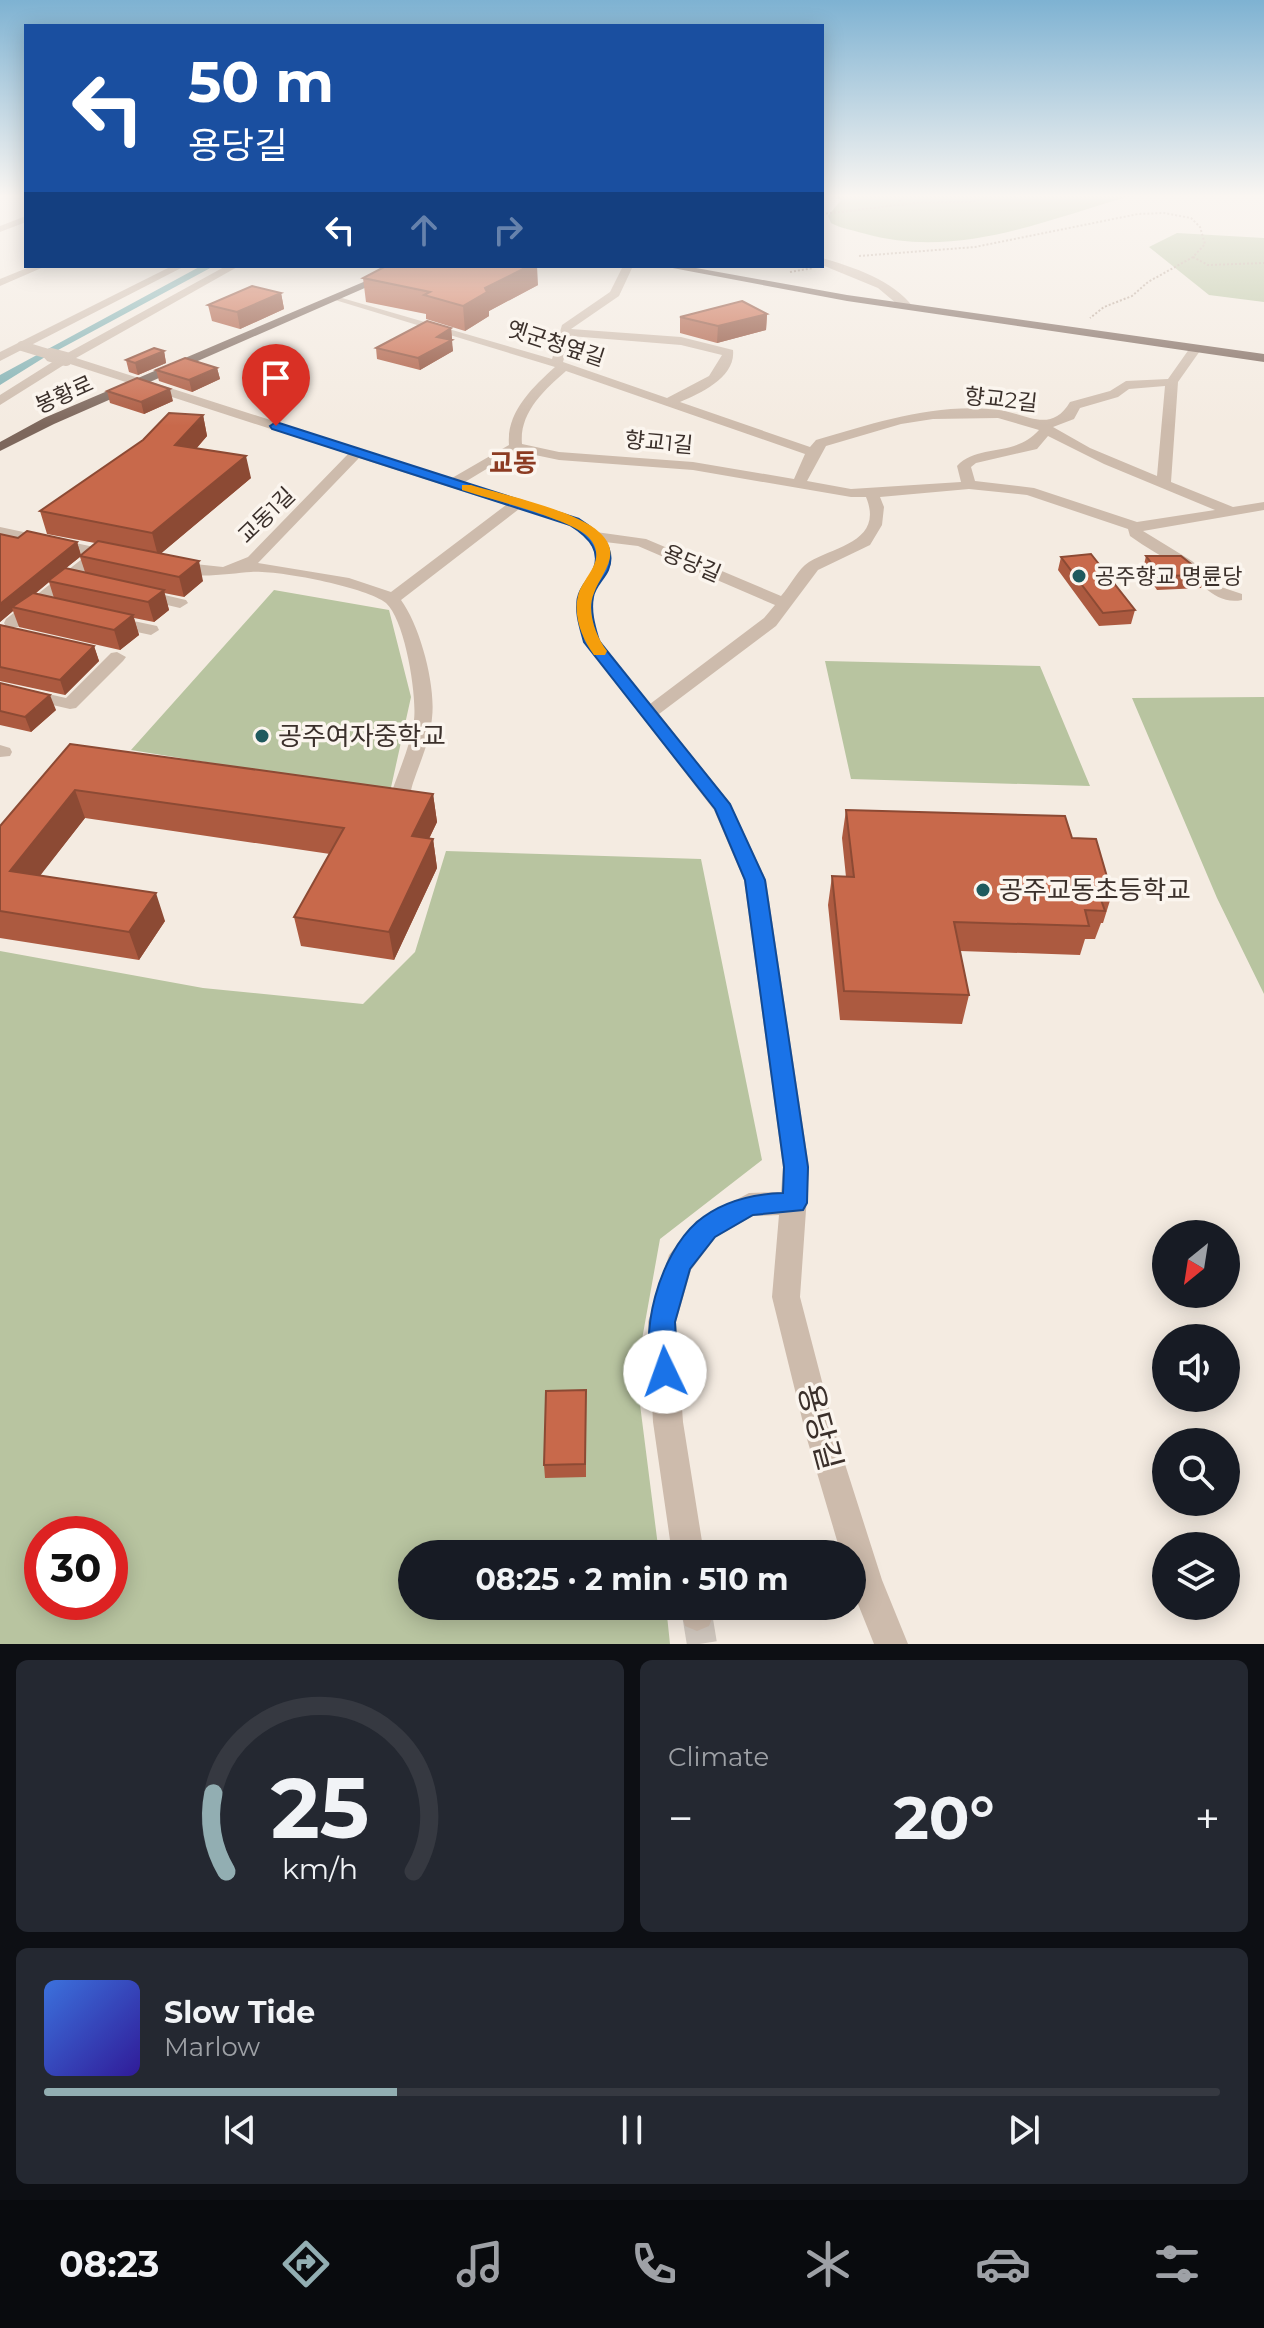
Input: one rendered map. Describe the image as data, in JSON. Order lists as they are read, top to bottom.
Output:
{
  "streets": {
    "main road": ["봉황로"],
    "street": [
      "옛군청옆길",
      "향교2길",
      "향교1길",
      "교동1길",
      "용당길"
    ]
  },
  "crossings": [
    ["옛군청옆길", "봉황로"],
    ["옛군청옆길", "향교2길"],
    ["봉황로", "용당길"],
    ["교동1길", "용당길"]
  ],
  "districts": ["교동"],
  "places": ["공주향교 명륜당", "공주여자중학교", "공주교동초등학교"],
  "north": "bottom left",
  "page": {
    "turn": ["50 m", "용당길"],
    "limit": "30",
    "trip": "08:25 · 2 min · 510 m",
    "tile": "Climate",
    "heat": ["−", "20°", "+"],
    "song": ["Slow Tide", "Marlow"],
    "tabs": "08:23",
    "gauge": ["25", "km/h"]
  }
}
